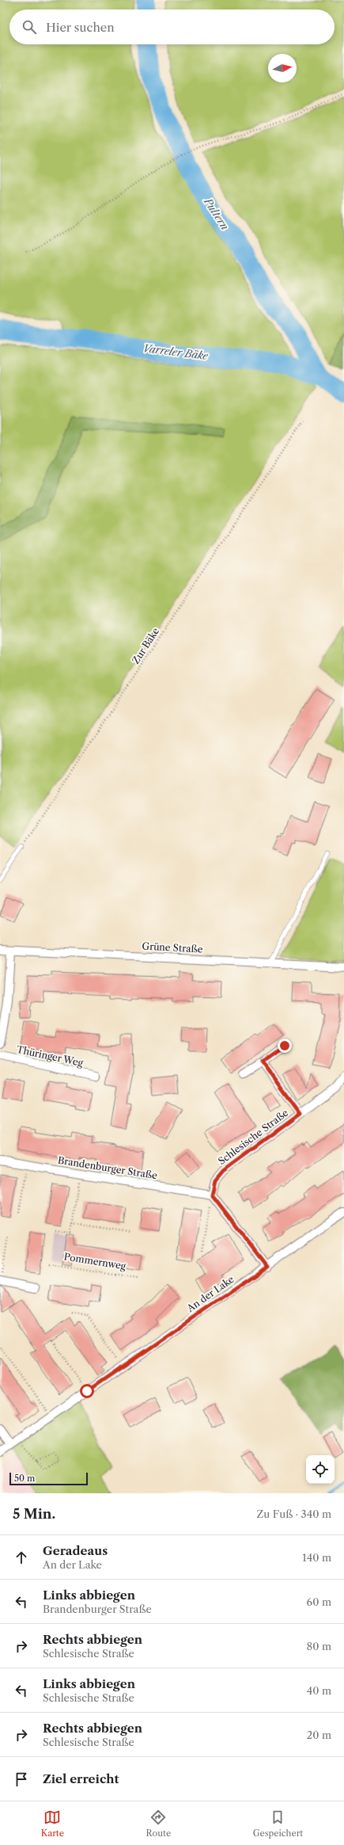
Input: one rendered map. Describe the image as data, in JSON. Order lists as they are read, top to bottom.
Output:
{
  "streets": {
    "street": [
      "Grüne Straße",
      "Thüringer Weg",
      "Schlesische Straße",
      "Brandenburger Straße",
      "An der Lake"
    ],
    "path": ["Zur Bäke", "Pommernweg"]
  },
  "crossings": [
    ["Schlesische Straße", "Brandenburger Straße"]
  ],
  "water": ["Pultern", "Varreler Bäke"],
  "scale_bar": "50 m",
  "north": "right",
  "page": {
    "search": "Hier suchen",
    "scale": "50 m",
    "heading": ["5 Min.", "Zu Fuß · 340 m"],
    "list": [
      ["Geradeaus", "An der Lake", "140 m"],
      ["Links abbiegen", "Brandenburger Straße", "60 m"],
      ["Rechts abbiegen", "Schlesische Straße", "80 m"],
      ["Links abbiegen", "Schlesische Straße", "40 m"],
      ["Rechts abbiegen", "Schlesische Straße", "20 m"],
      "Ziel erreicht"
    ],
    "nav": ["Karte", "Route", "Gespeichert"]
  }
}
